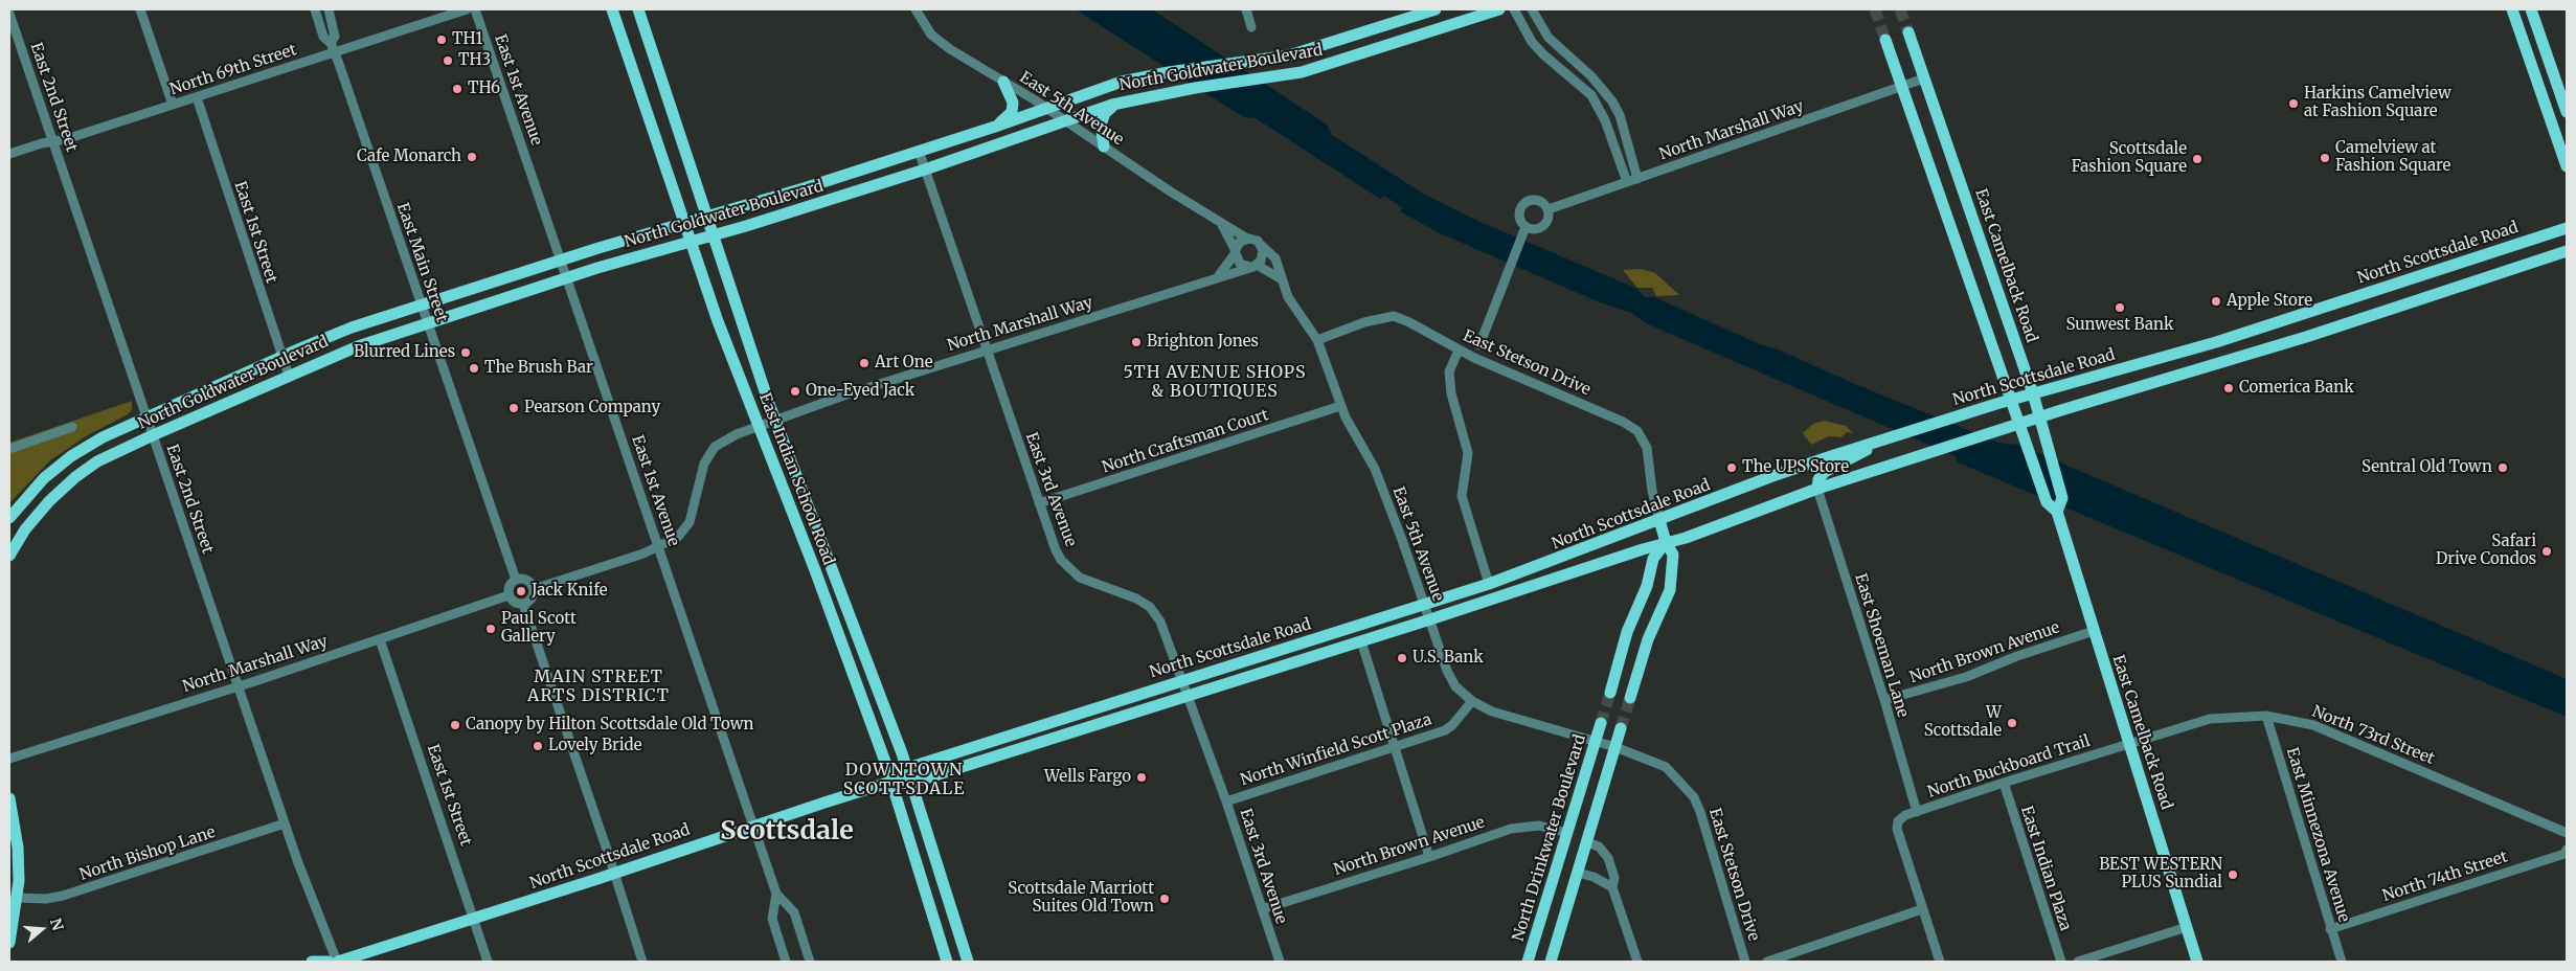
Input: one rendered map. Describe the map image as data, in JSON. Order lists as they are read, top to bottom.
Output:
{
  "streets": {
    "main road": [
      "North Goldwater Boulevard",
      "North Scottsdale Road",
      "East Camelback Road",
      "East Indian School Road",
      "North Drinkwater Boulevard"
    ],
    "street": [
      "North 69th Street",
      "East 1st Avenue",
      "East 2nd Street",
      "East 5th Avenue",
      "North Marshall Way",
      "East 1st Street",
      "East Main Street",
      "East Stetson Drive",
      "North Craftsman Court",
      "East 3rd Avenue",
      "East Shoeman Lane",
      "North Brown Avenue",
      "North 73rd Street",
      "North Winfield Scott Plaza",
      "North Buckboard Trail",
      "East Minnezona Avenue",
      "North Bishop Lane",
      "East Indian Plaza",
      "North 74th Street"
    ]
  },
  "crossings": [
    ["North Goldwater Boulevard", "East 1st Avenue"],
    ["North Goldwater Boulevard", "East 2nd Street"],
    ["North Goldwater Boulevard", "East 5th Avenue"],
    ["North Goldwater Boulevard", "East 1st Street"],
    ["North Goldwater Boulevard", "East Main Street"],
    ["North Goldwater Boulevard", "East Indian School Road"],
    ["North Goldwater Boulevard", "East 3rd Avenue"],
    ["North 69th Street", "East 2nd Street"],
    ["North 69th Street", "East 1st Street"],
    ["North 69th Street", "East Main Street"],
    ["East 1st Avenue", "North Marshall Way"],
    ["East 1st Avenue", "North Scottsdale Road"],
    ["East 2nd Street", "North Marshall Way"],
    ["East 2nd Street", "North Scottsdale Road"],
    ["East 2nd Street", "North Bishop Lane"],
    ["East 5th Avenue", "North Marshall Way"],
    ["East 5th Avenue", "North Scottsdale Road"],
    ["East 5th Avenue", "East Stetson Drive"],
    ["East 5th Avenue", "North Craftsman Court"],
    ["East 5th Avenue", "North Winfield Scott Plaza"],
    ["East 5th Avenue", "North Drinkwater Boulevard"],
    ["North Marshall Way", "East 1st Street"],
    ["North Marshall Way", "East Main Street"],
    ["North Marshall Way", "East Camelback Road"],
    ["North Marshall Way", "East Indian School Road"],
    ["North Marshall Way", "East 3rd Avenue"],
    ["East 1st Street", "North Scottsdale Road"],
    ["North Scottsdale Road", "East Camelback Road"],
    ["North Scottsdale Road", "East Stetson Drive"],
    ["North Scottsdale Road", "East Indian School Road"],
    ["North Scottsdale Road", "East 3rd Avenue"],
    ["North Scottsdale Road", "East Shoeman Lane"],
    ["East Camelback Road", "North Brown Avenue"],
    ["East Camelback Road", "North 73rd Street"],
    ["East Camelback Road", "North Buckboard Trail"],
    ["North Craftsman Court", "East 3rd Avenue"],
    ["East 3rd Avenue", "North Brown Avenue"],
    ["East 3rd Avenue", "North Winfield Scott Plaza"],
    ["East Shoeman Lane", "North Brown Avenue"],
    ["East Shoeman Lane", "North Buckboard Trail"],
    ["North Brown Avenue", "North Drinkwater Boulevard"],
    ["North 73rd Street", "North Buckboard Trail"],
    ["North 73rd Street", "East Minnezona Avenue"],
    ["North Buckboard Trail", "East Indian Plaza"],
    ["East Minnezona Avenue", "North 74th Street"]
  ],
  "districts": [
    "5TH AVENUE SHOPS & BOUTIQUES",
    "MAIN STREET ARTS DISTRICT",
    "DOWNTOWN SCOTTSDALE",
    "Scottsdale"
  ],
  "places": [
    "TH1",
    "TH3",
    "TH6",
    "Harkins Camelview at Fashion Square",
    "Cafe Monarch",
    "Camelview at Fashion Square",
    "Scottsdale Fashion Square",
    "Apple Store",
    "Sunwest Bank",
    "Brighton Jones",
    "Blurred Lines",
    "Art One",
    "The Brush Bar",
    "Comerica Bank",
    "One-Eyed Jack",
    "Pearson Company",
    "The UPS Store",
    "Sentral Old Town",
    "Safari Drive Condos",
    "Jack Knife",
    "Paul Scott Gallery",
    "U.S. Bank",
    "W Scottsdale",
    "Canopy by Hilton Scottsdale Old Town",
    "Lovely Bride",
    "Wells Fargo",
    "BEST WESTERN PLUS Sundial",
    "Scottsdale Marriott Suites Old Town"
  ],
  "north": "right"
}
